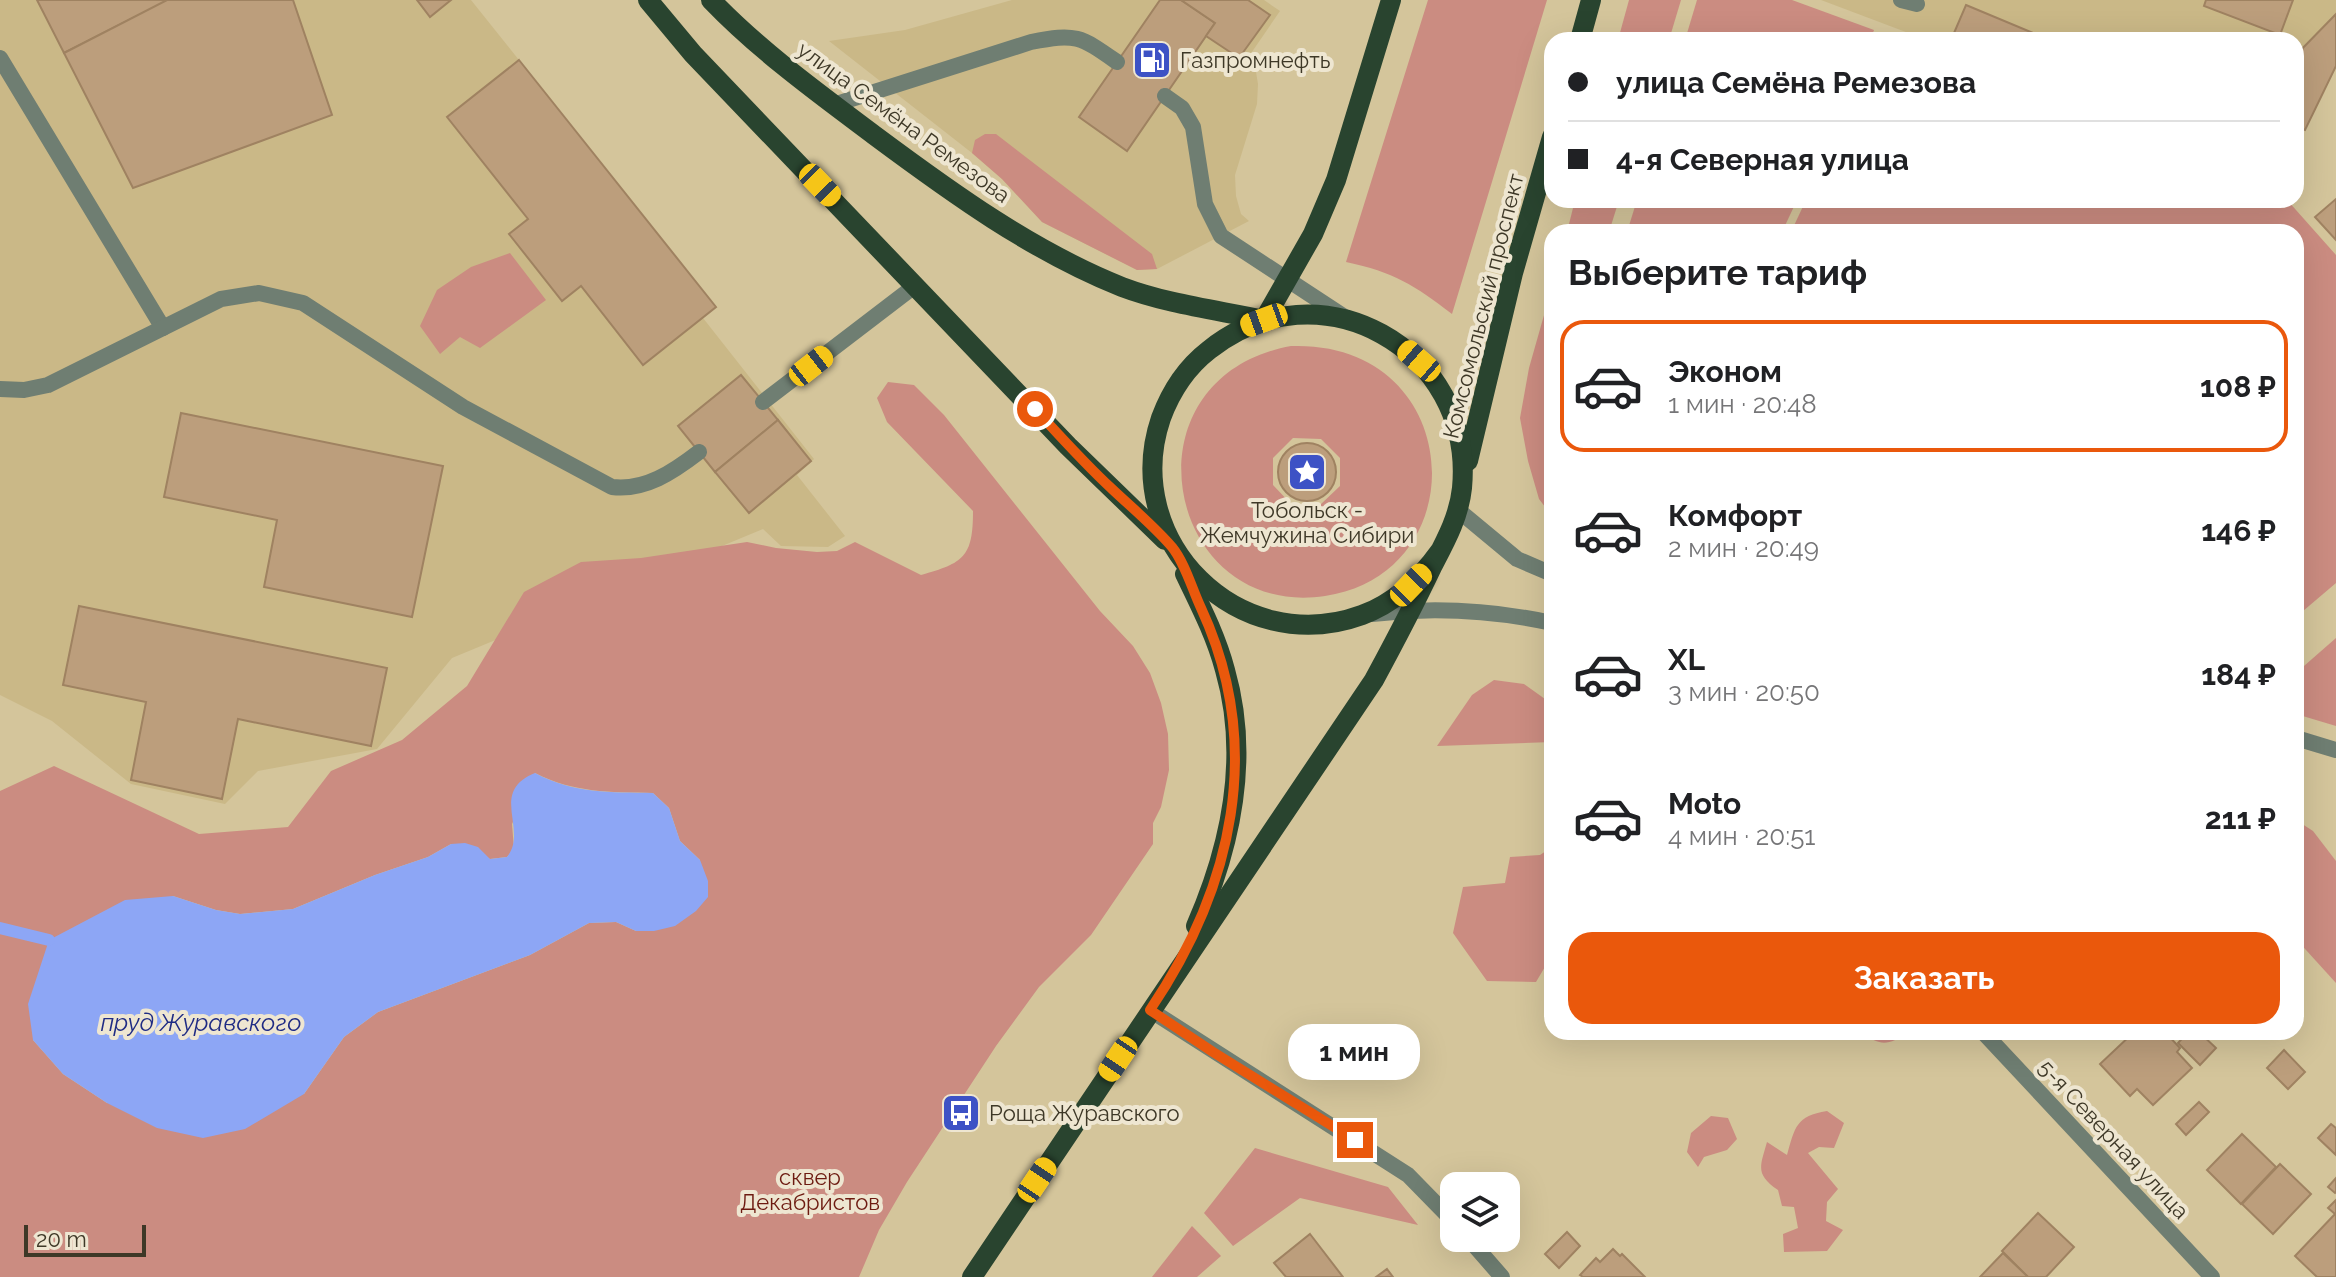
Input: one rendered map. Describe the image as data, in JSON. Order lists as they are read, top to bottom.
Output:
{
  "streets": {
    "main road": ["улица Семёна Ремезова", "Комсомольский проспект"],
    "street": ["5-я Северная улица"]
  },
  "water": ["пруд Журавского"],
  "parks": ["сквер Декабристов"],
  "places": {
    "fuel station": ["Газпромнефть"],
    "place": ["Тобольск - Жемчужина Сибири"],
    "bus stop": ["Роща Журавского"]
  },
  "scale_bar": "20 m",
  "page": {
    "banner": ["улица Семёна Ремезова", "4-я Северная улица"],
    "heading": "Выберите тариф",
    "list": [
      {
        "name": "Эконом",
        "note": "1 мин · 20:48",
        "value": "108 ₽"
      },
      {
        "name": "Комфорт",
        "note": "2 мин · 20:49",
        "value": "146 ₽"
      },
      {
        "name": "XL",
        "note": "3 мин · 20:50",
        "value": "184 ₽"
      },
      {
        "name": "Moto",
        "note": "4 мин · 20:51",
        "value": "211 ₽"
      }
    ],
    "buttons": "Заказать",
    "bubble": "1 мин",
    "scale": "20 m"
  }
}
